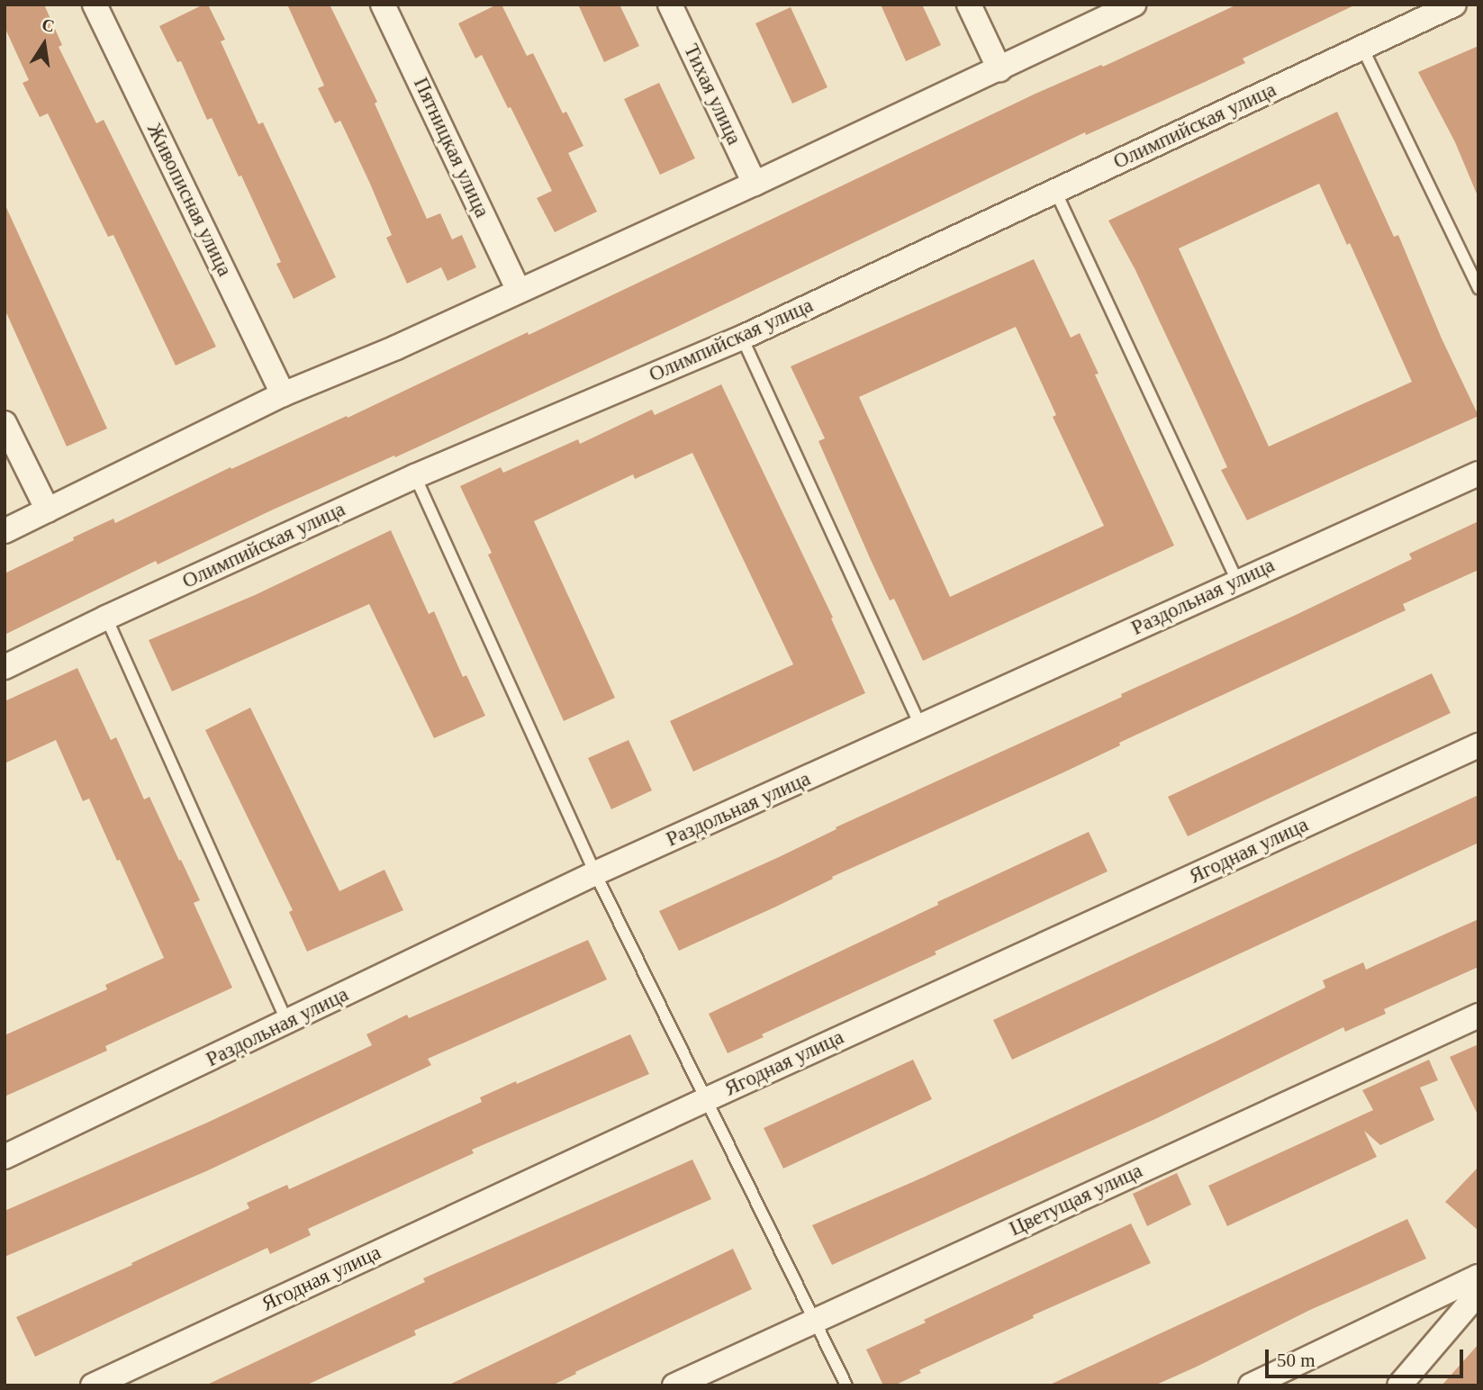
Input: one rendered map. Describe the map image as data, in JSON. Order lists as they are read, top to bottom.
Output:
{
  "streets": {
    "street": [
      "Тихая улица",
      "Олимпийская улица",
      "Пятницкая улица",
      "Живописная улица",
      "Раздольная улица",
      "Ягодная улица",
      "Цветущая улица"
    ]
  },
  "scale_bar": "50 m",
  "north": "top"
}
